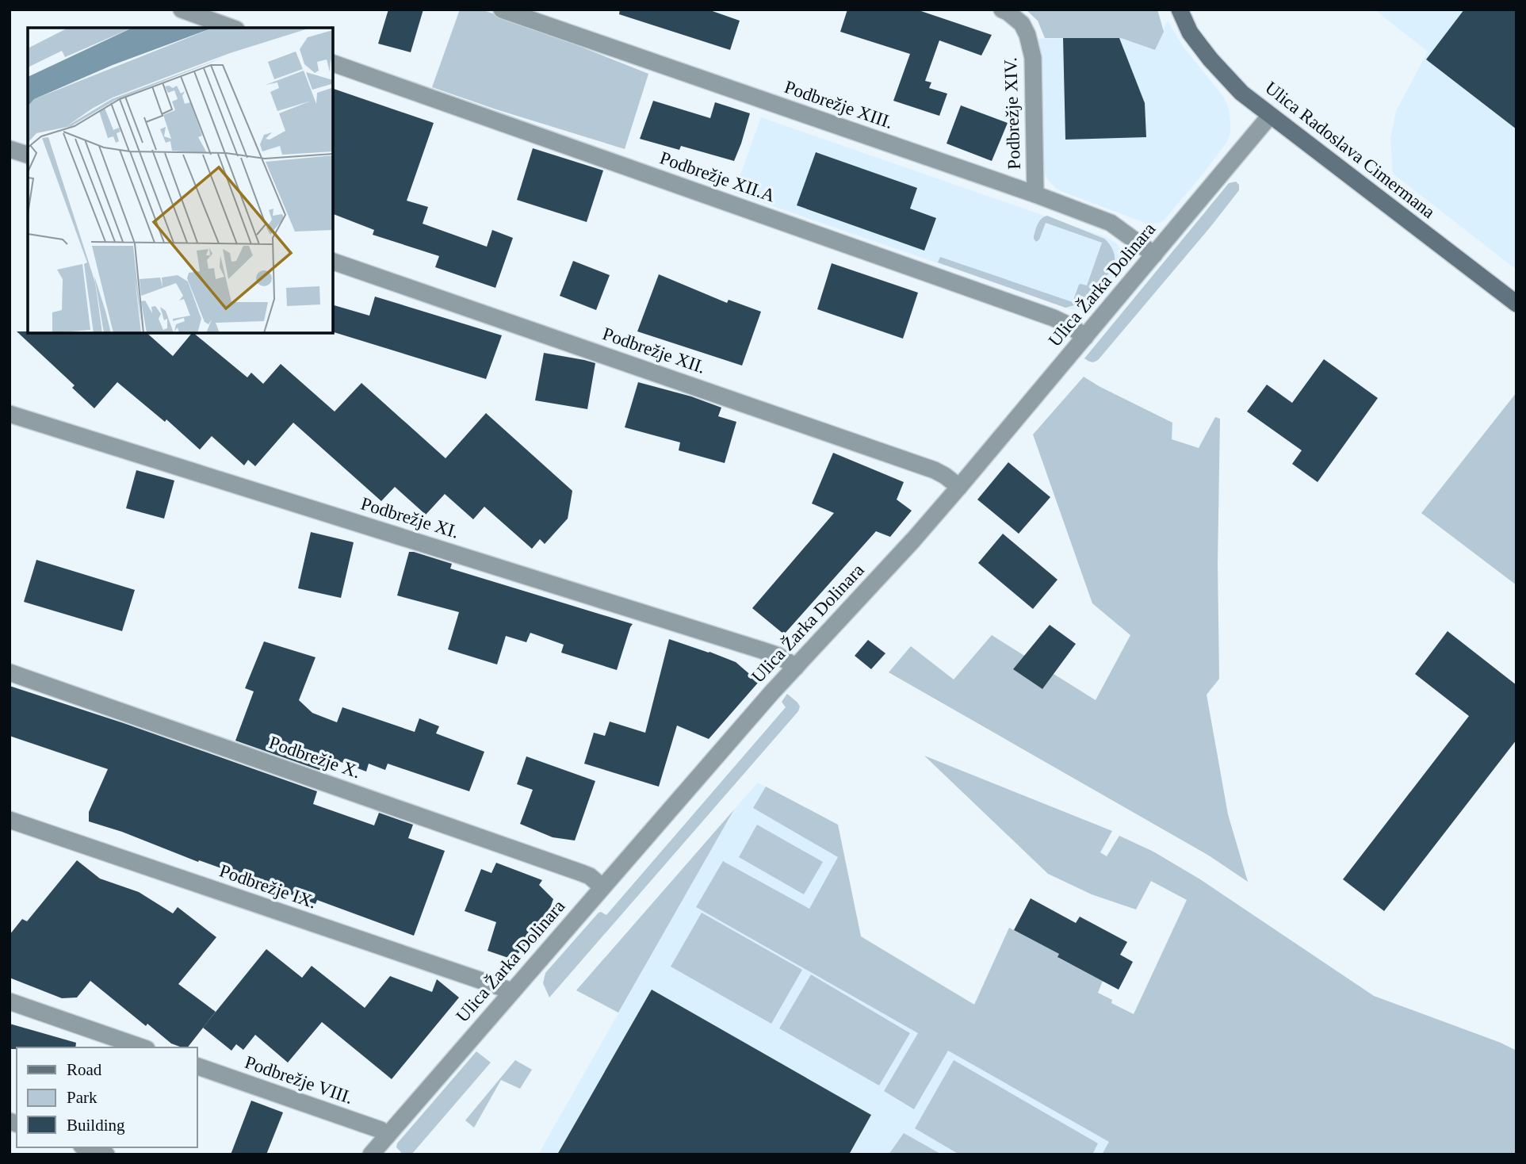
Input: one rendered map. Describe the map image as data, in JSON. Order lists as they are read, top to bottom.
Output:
{
  "streets": {
    "street": [
      "Podbrežje XIII.",
      "Podbrežje XIV.",
      "Ulica Radoslava Cimermana",
      "Podbrežje XII.A",
      "Ulica Žarka Dolinara",
      "Podbrežje XII.",
      "Podbrežje XI.",
      "Podbrežje X.",
      "Podbrežje IX.",
      "Podbrežje VIII."
    ]
  },
  "crossings": [
    ["Podbrežje XIII.", "Podbrežje XIV."],
    ["Podbrežje XIII.", "Ulica Žarka Dolinara"],
    ["Ulica Radoslava Cimermana", "Ulica Žarka Dolinara"],
    ["Podbrežje XII.A", "Ulica Žarka Dolinara"],
    ["Ulica Žarka Dolinara", "Podbrežje XII."],
    ["Ulica Žarka Dolinara", "Podbrežje XI."],
    ["Ulica Žarka Dolinara", "Podbrežje X."],
    ["Ulica Žarka Dolinara", "Podbrežje IX."],
    ["Ulica Žarka Dolinara", "Podbrežje VIII."]
  ],
  "legend": ["Road", "Park", "Building"]
}
